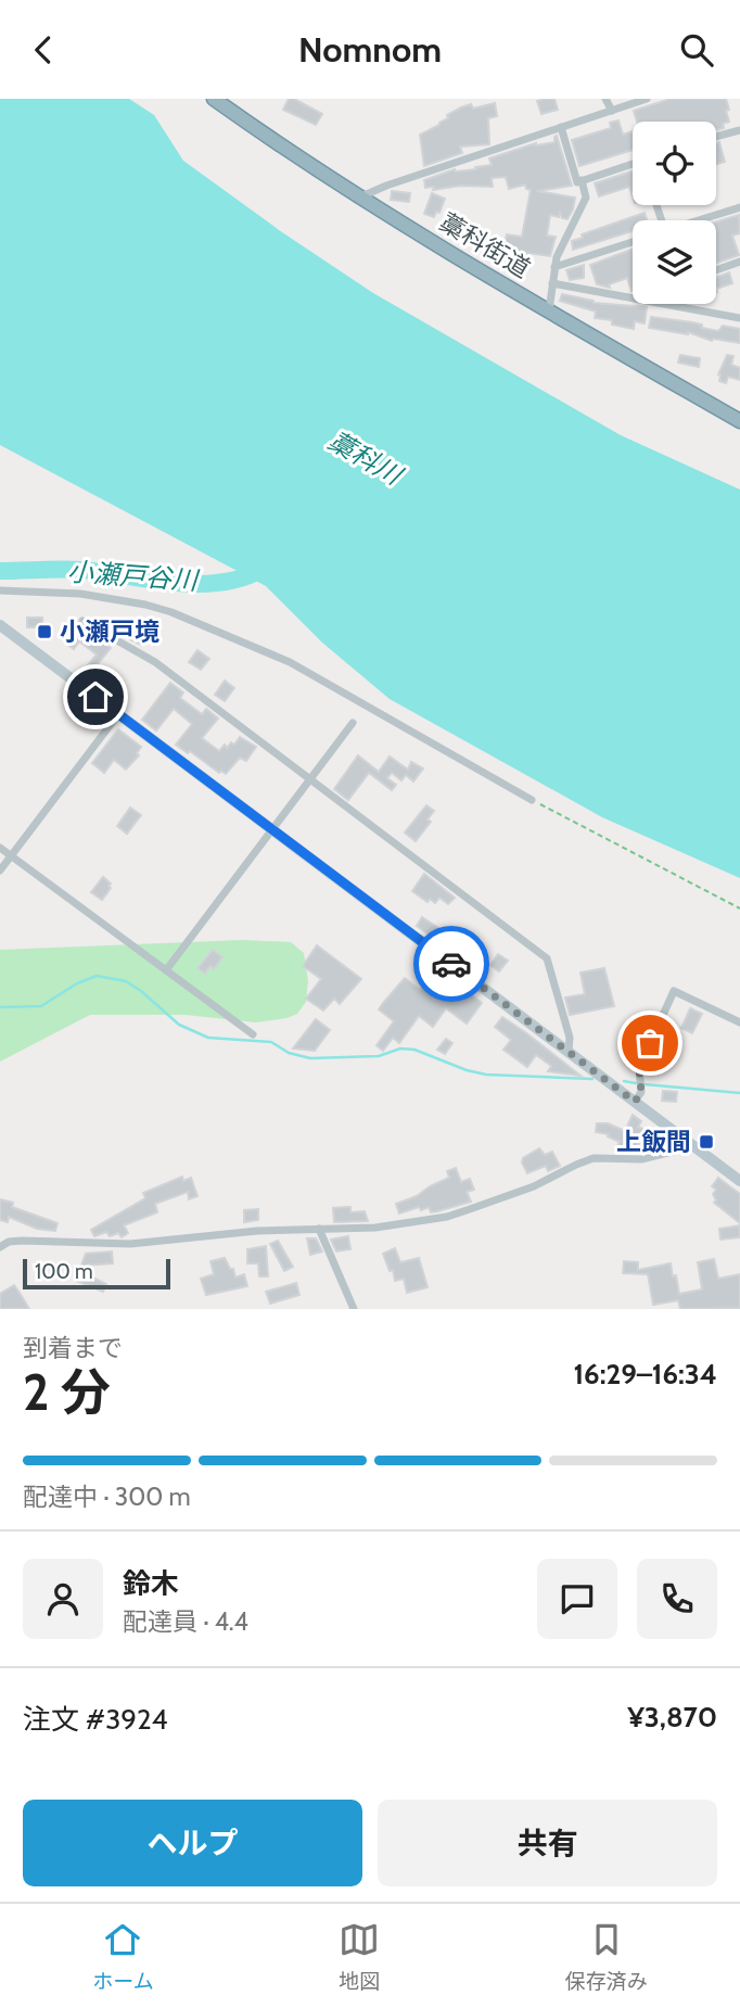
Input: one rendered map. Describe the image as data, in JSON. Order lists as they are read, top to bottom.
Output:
{
  "streets": {
    "highway": ["藁科街道"]
  },
  "water": ["藁科川", "小瀬戸谷川"],
  "places": {
    "transit": ["小瀬戸境", "上飯間"]
  },
  "scale_bar": "100 m",
  "page": {
    "header": "Nomnom",
    "scale": "100 m",
    "heading": ["2 分", "到着まで", "16:29–16:34"],
    "panel": [
      "鈴木",
      "配達員 · 4.4",
      "注文 #3924",
      "¥3,870"
    ],
    "bar": "配達中 · 300 m",
    "buttons": ["ヘルプ", "共有"],
    "tabs": ["ホーム", "地図", "保存済み"]
  }
}
